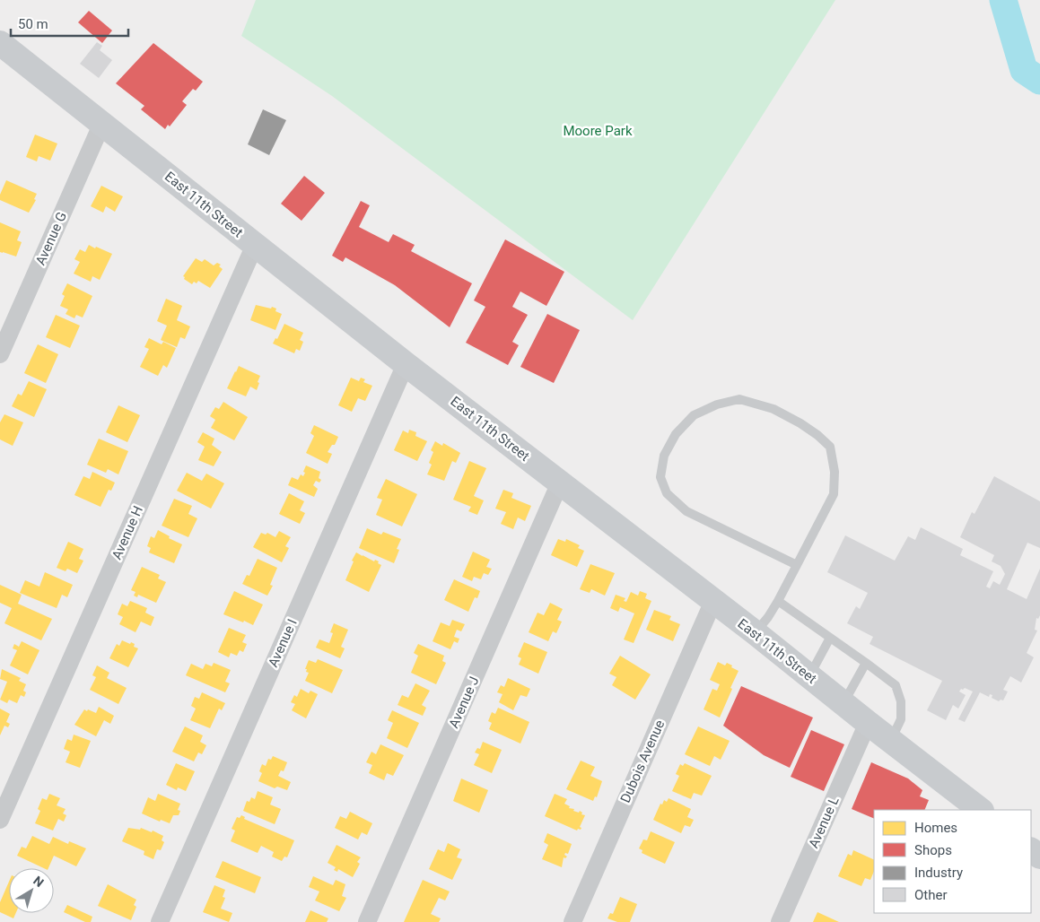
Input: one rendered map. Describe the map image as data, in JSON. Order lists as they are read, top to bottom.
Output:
{
  "streets": {
    "street": [
      "East 11th Street",
      "Avenue G",
      "Avenue H",
      "Avenue I",
      "Avenue J",
      "Dubois Avenue",
      "Avenue L"
    ]
  },
  "crossings": [
    ["East 11th Street", "Avenue G"],
    ["East 11th Street", "Avenue H"],
    ["East 11th Street", "Avenue I"],
    ["East 11th Street", "Avenue J"],
    ["East 11th Street", "Dubois Avenue"],
    ["East 11th Street", "Avenue L"]
  ],
  "parks": ["Moore Park"],
  "legend": [
    "Homes",
    "Shops",
    "Industry",
    "Other"
  ],
  "scale_bar": "50 m",
  "north": "top right"
}
